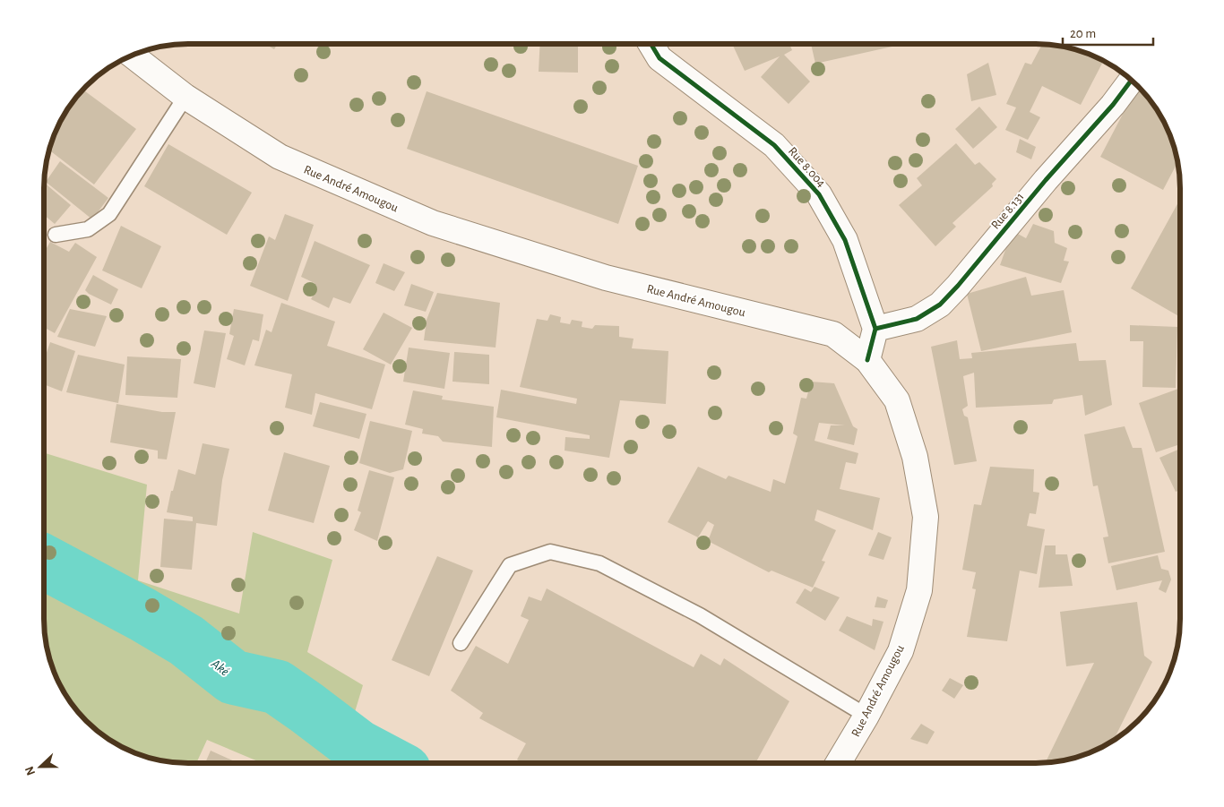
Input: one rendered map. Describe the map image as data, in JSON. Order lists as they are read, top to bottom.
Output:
{
  "streets": {
    "main road": ["Rue 8.004", "Rue André Amougou", "Rue 8.131"]
  },
  "crossings": [
    ["Rue 8.004", "Rue 8.131"]
  ],
  "water": ["Aké"],
  "scale_bar": "20 m",
  "north": "left"
}
